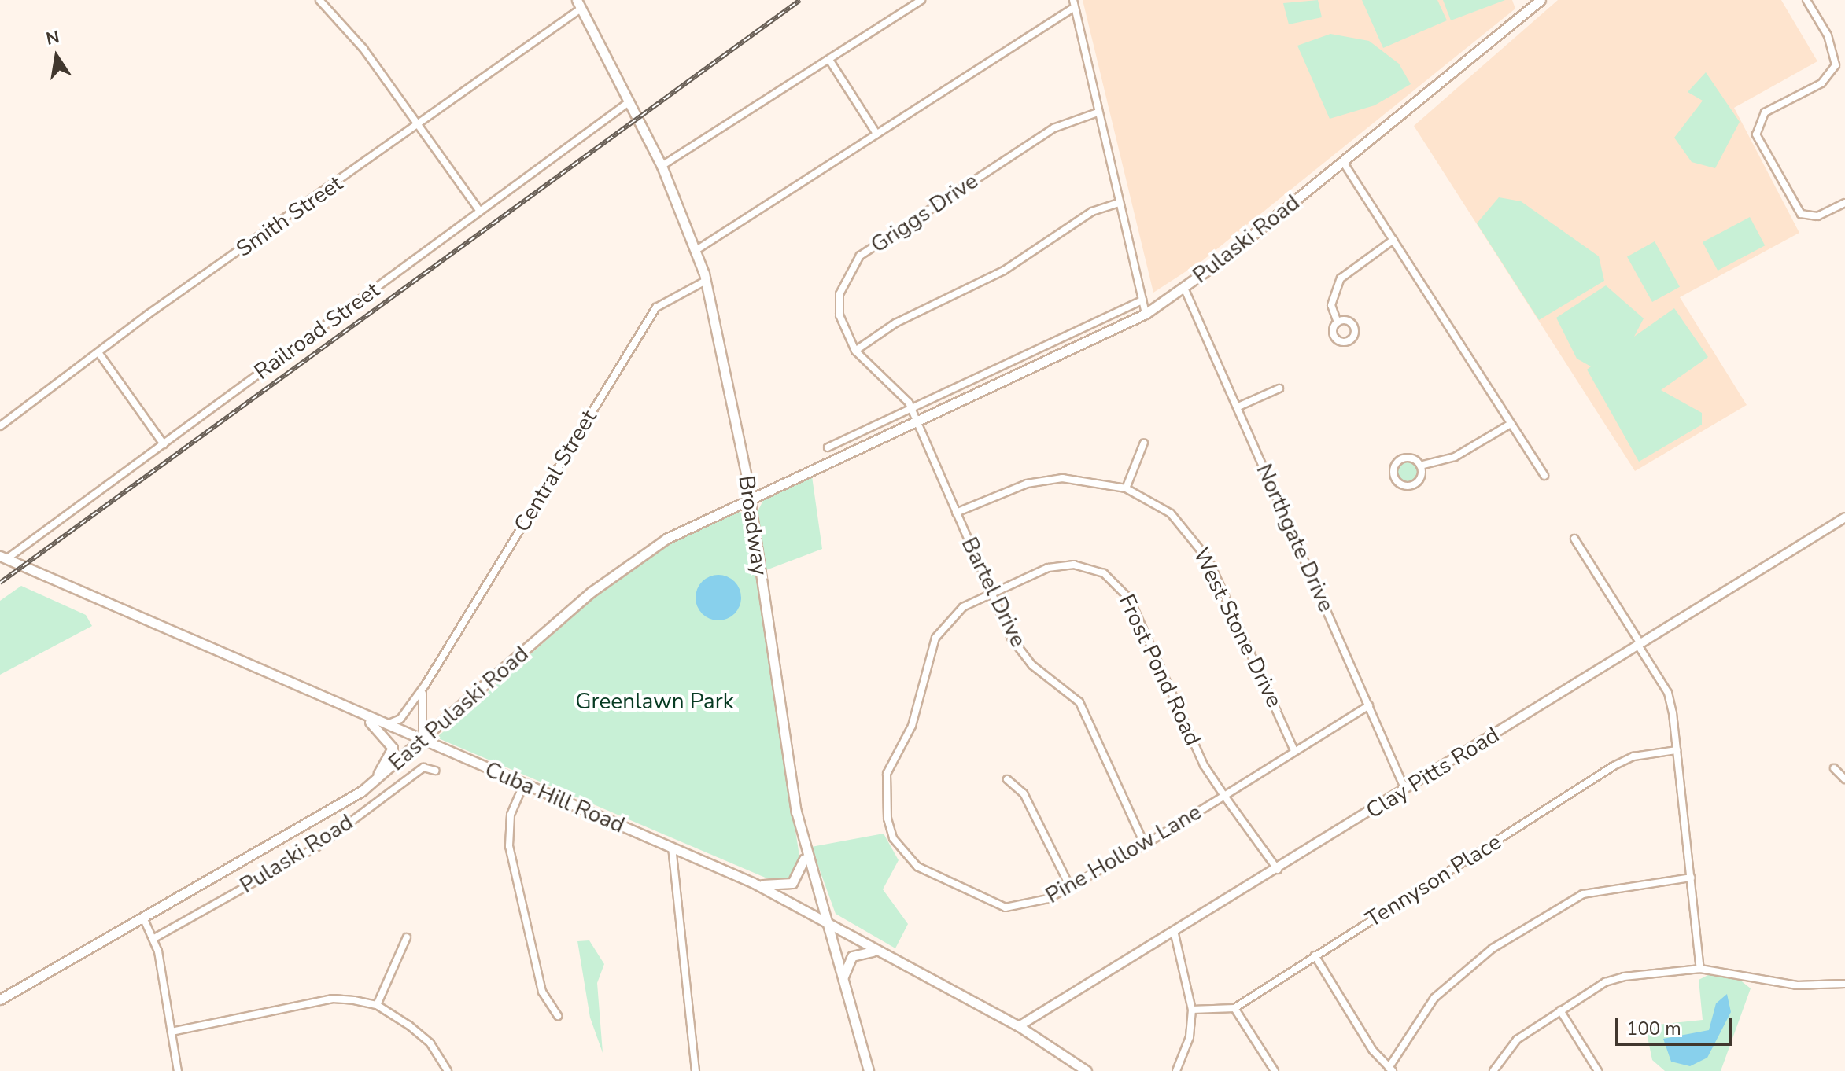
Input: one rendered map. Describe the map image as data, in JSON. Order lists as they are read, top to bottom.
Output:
{
  "streets": {
    "main road": [
      "Pulaski Road",
      "Broadway",
      "East Pulaski Road",
      "Cuba Hill Road"
    ],
    "street": [
      "Griggs Drive",
      "Smith Street",
      "Railroad Street",
      "Central Street",
      "Northgate Drive",
      "Bartel Drive",
      "West Stone Drive",
      "Frost Pond Road",
      "Clay Pitts Road",
      "Pine Hollow Lane",
      "Tennyson Place"
    ]
  },
  "crossings": [
    ["Griggs Drive", "Pulaski Road"],
    ["Griggs Drive", "Bartel Drive"],
    ["Griggs Drive", "East Pulaski Road"],
    ["Smith Street", "Broadway"],
    ["Pulaski Road", "Northgate Drive"],
    ["Pulaski Road", "Bartel Drive"],
    ["Pulaski Road", "East Pulaski Road"],
    ["Railroad Street", "Broadway"],
    ["Railroad Street", "Cuba Hill Road"],
    ["Central Street", "Broadway"],
    ["Central Street", "East Pulaski Road"],
    ["Central Street", "Cuba Hill Road"],
    ["Broadway", "East Pulaski Road"],
    ["Broadway", "Cuba Hill Road"],
    ["Northgate Drive", "Clay Pitts Road"],
    ["Northgate Drive", "Pine Hollow Lane"],
    ["Bartel Drive", "West Stone Drive"],
    ["Bartel Drive", "Frost Pond Road"],
    ["Bartel Drive", "East Pulaski Road"],
    ["Bartel Drive", "Pine Hollow Lane"],
    ["West Stone Drive", "Pine Hollow Lane"],
    ["Frost Pond Road", "Clay Pitts Road"],
    ["Frost Pond Road", "Pine Hollow Lane"],
    ["East Pulaski Road", "Cuba Hill Road"],
    ["Clay Pitts Road", "Cuba Hill Road"]
  ],
  "parks": ["Greenlawn Park"],
  "scale_bar": "100 m",
  "north": "top"
}
